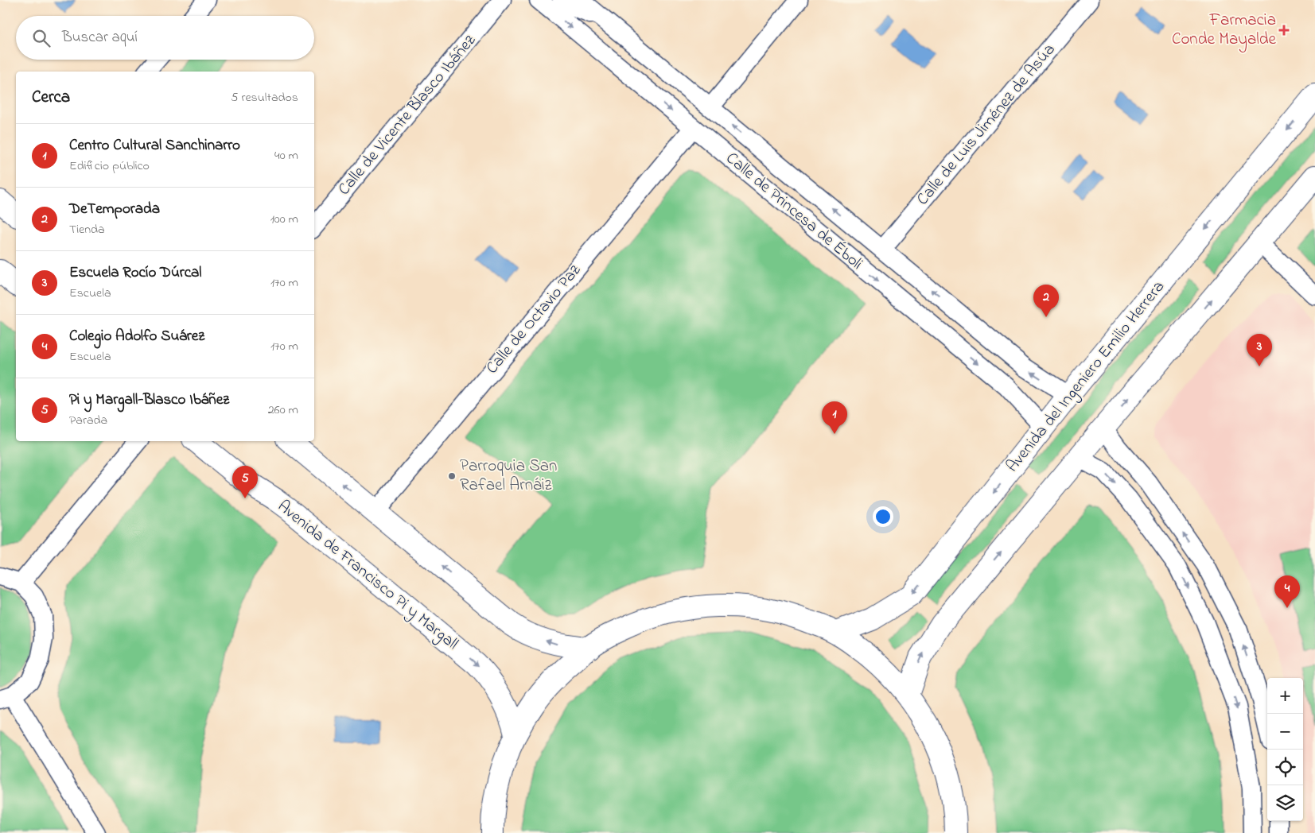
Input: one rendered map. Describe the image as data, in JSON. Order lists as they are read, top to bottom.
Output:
{
  "streets": {
    "street": [
      "Calle de Vicente Blasco Ibáñez",
      "Calle de Luis Jiménez de Asúa",
      "Calle de Princesa de Éboli",
      "Calle de Octavio Paz",
      "Avenida del Ingeniero Emilio Herrera",
      "Avenida de Francisco Pi y Margall"
    ]
  },
  "crossings": [
    ["Calle de Luis Jiménez de Asúa", "Calle de Princesa de Éboli"],
    ["Calle de Princesa de Éboli", "Calle de Octavio Paz"],
    ["Calle de Princesa de Éboli", "Avenida del Ingeniero Emilio Herrera"]
  ],
  "places": {
    "health": ["Farmacia Conde Mayalde"],
    "other": ["Parroquia San Rafael Arnáiz"]
  },
  "page": {
    "search": "Buscar aquí",
    "heading": ["Cerca", "5 resultados"],
    "list": [
      {
        "mark": "1",
        "name": "Centro Cultural Sanchinarro",
        "note": "Edificio público",
        "value": "40 m"
      },
      {
        "mark": "2",
        "name": "DeTemporada",
        "note": "Tienda",
        "value": "100 m"
      },
      {
        "mark": "3",
        "name": "Escuela Rocío Dúrcal",
        "note": "Escuela",
        "value": "170 m"
      },
      {
        "mark": "4",
        "name": "Colegio Adolfo Suárez",
        "note": "Escuela",
        "value": "170 m"
      },
      {
        "mark": "5",
        "name": "Pi y Margall-Blasco Ibáñez",
        "note": "Parada",
        "value": "260 m"
      }
    ],
    "pins": [
      "2",
      "3",
      "1",
      "5",
      "4"
    ],
    "map_buttons": ["+", "−"]
  }
}
